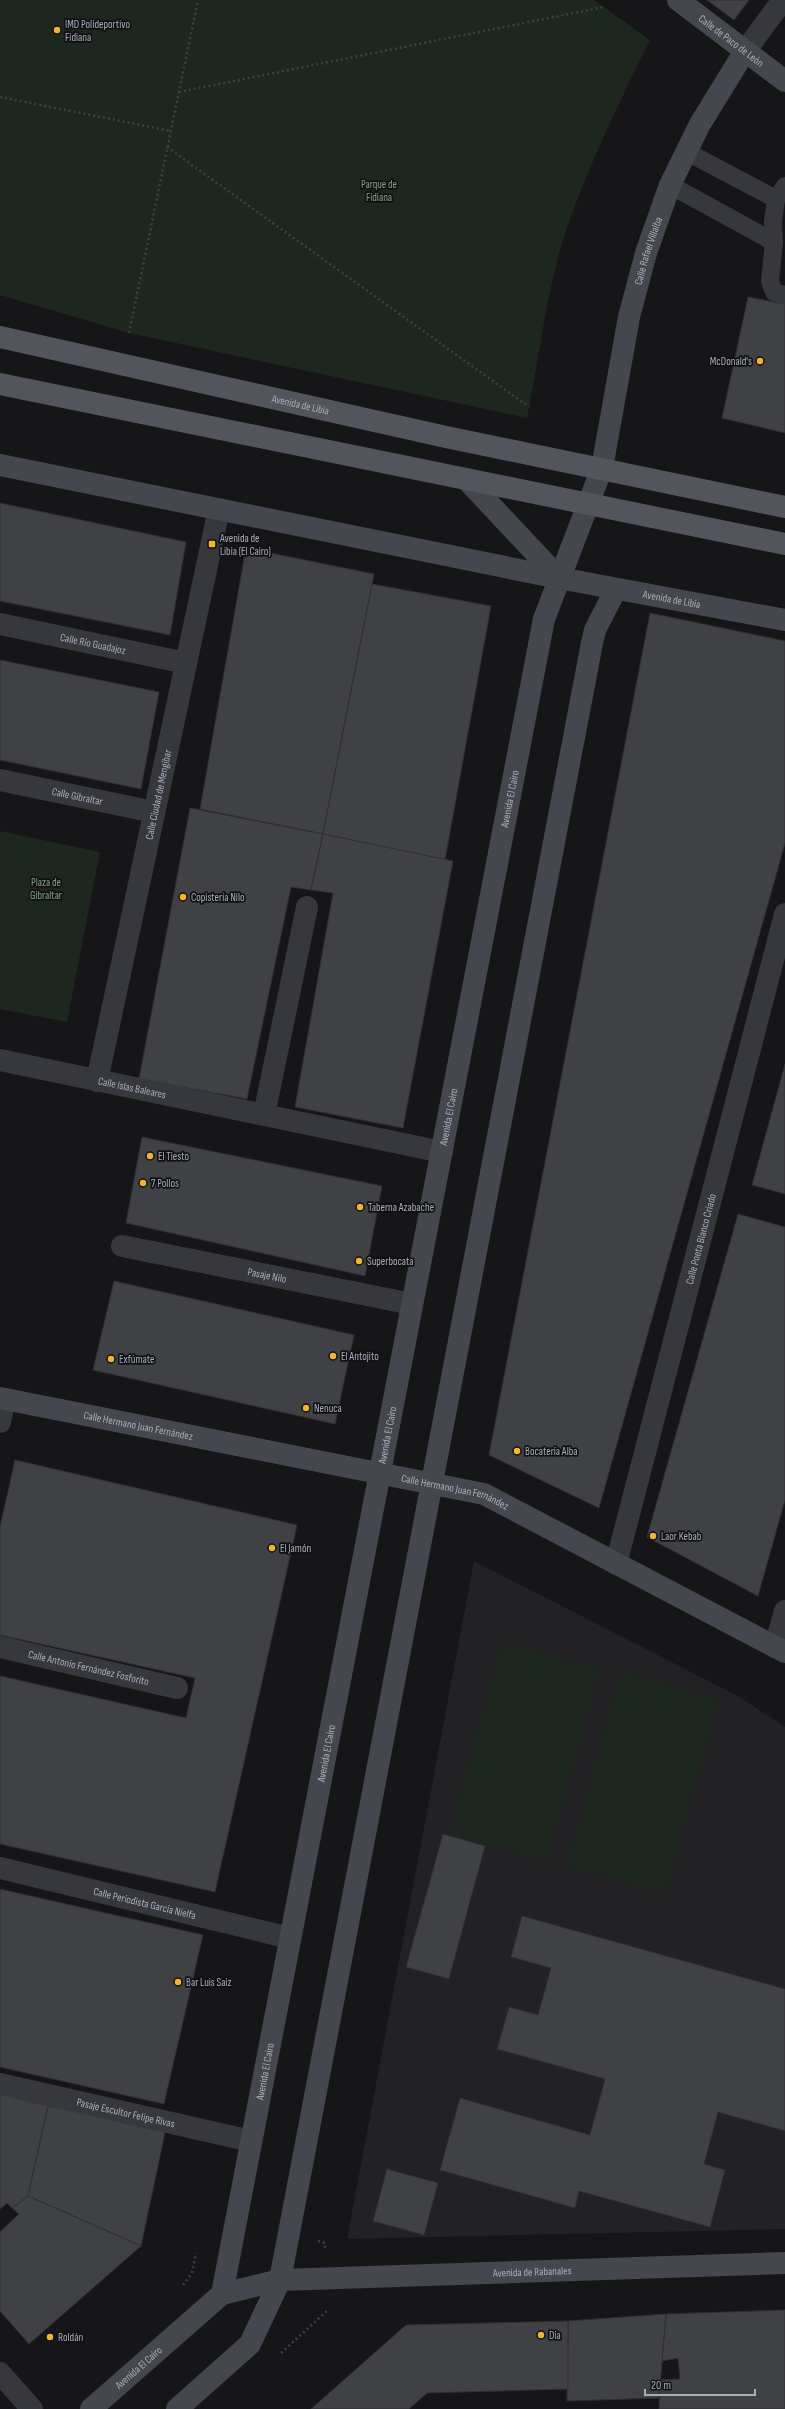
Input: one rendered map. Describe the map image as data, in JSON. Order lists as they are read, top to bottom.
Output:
{
  "streets": {
    "main road": [
      "Calle de Paco de León",
      "Calle Rafael Villalba",
      "Avenida de Libia",
      "Avenida El Cairo",
      "Calle Hermano Juan Fernández",
      "Avenida de Rabanales"
    ],
    "street": [
      "Calle Río Guadajoz",
      "Calle Ciudad de Mengíbar",
      "Calle Gibraltar",
      "Calle Islas Baleares",
      "Calle Poeta Blanco Criado",
      "Pasaje Nilo",
      "Calle Antonio Fernández Fosforito",
      "Calle Periodista García Nielfa",
      "Pasaje Escultor Felipe Rivas"
    ]
  },
  "crossings": [
    ["Calle de Paco de León", "Calle Rafael Villalba"],
    ["Calle Rafael Villalba", "Avenida de Libia"],
    ["Avenida de Libia", "Calle Ciudad de Mengíbar"],
    ["Avenida de Libia", "Avenida El Cairo"],
    ["Calle Río Guadajoz", "Calle Ciudad de Mengíbar"],
    ["Calle Ciudad de Mengíbar", "Calle Gibraltar"],
    ["Calle Ciudad de Mengíbar", "Calle Islas Baleares"],
    ["Avenida El Cairo", "Calle Islas Baleares"],
    ["Avenida El Cairo", "Pasaje Nilo"],
    ["Avenida El Cairo", "Calle Hermano Juan Fernández"],
    ["Avenida El Cairo", "Calle Periodista García Nielfa"],
    ["Avenida El Cairo", "Pasaje Escultor Felipe Rivas"],
    ["Avenida El Cairo", "Avenida de Rabanales"],
    ["Calle Poeta Blanco Criado", "Calle Hermano Juan Fernández"]
  ],
  "parks": ["Parque de Fidiana", "Plaza de Gibraltar"],
  "places": {
    "other": [
      "IMD Polideportivo Fidiana",
      "McDonald's",
      "Copistería Nilo",
      "El Tiesto",
      "7 Pollos",
      "Taberna Azabache",
      "Superbocata",
      "El Antojito",
      "Exfúmate",
      "Nenuca",
      "Bocatería Alba",
      "Laor Kebab",
      "El Jamón",
      "Bar Luis Saiz",
      "Dia",
      "Roldán"
    ],
    "transit": ["Avenida de Libia (El Cairo)"]
  },
  "scale_bar": "20 m"
}
